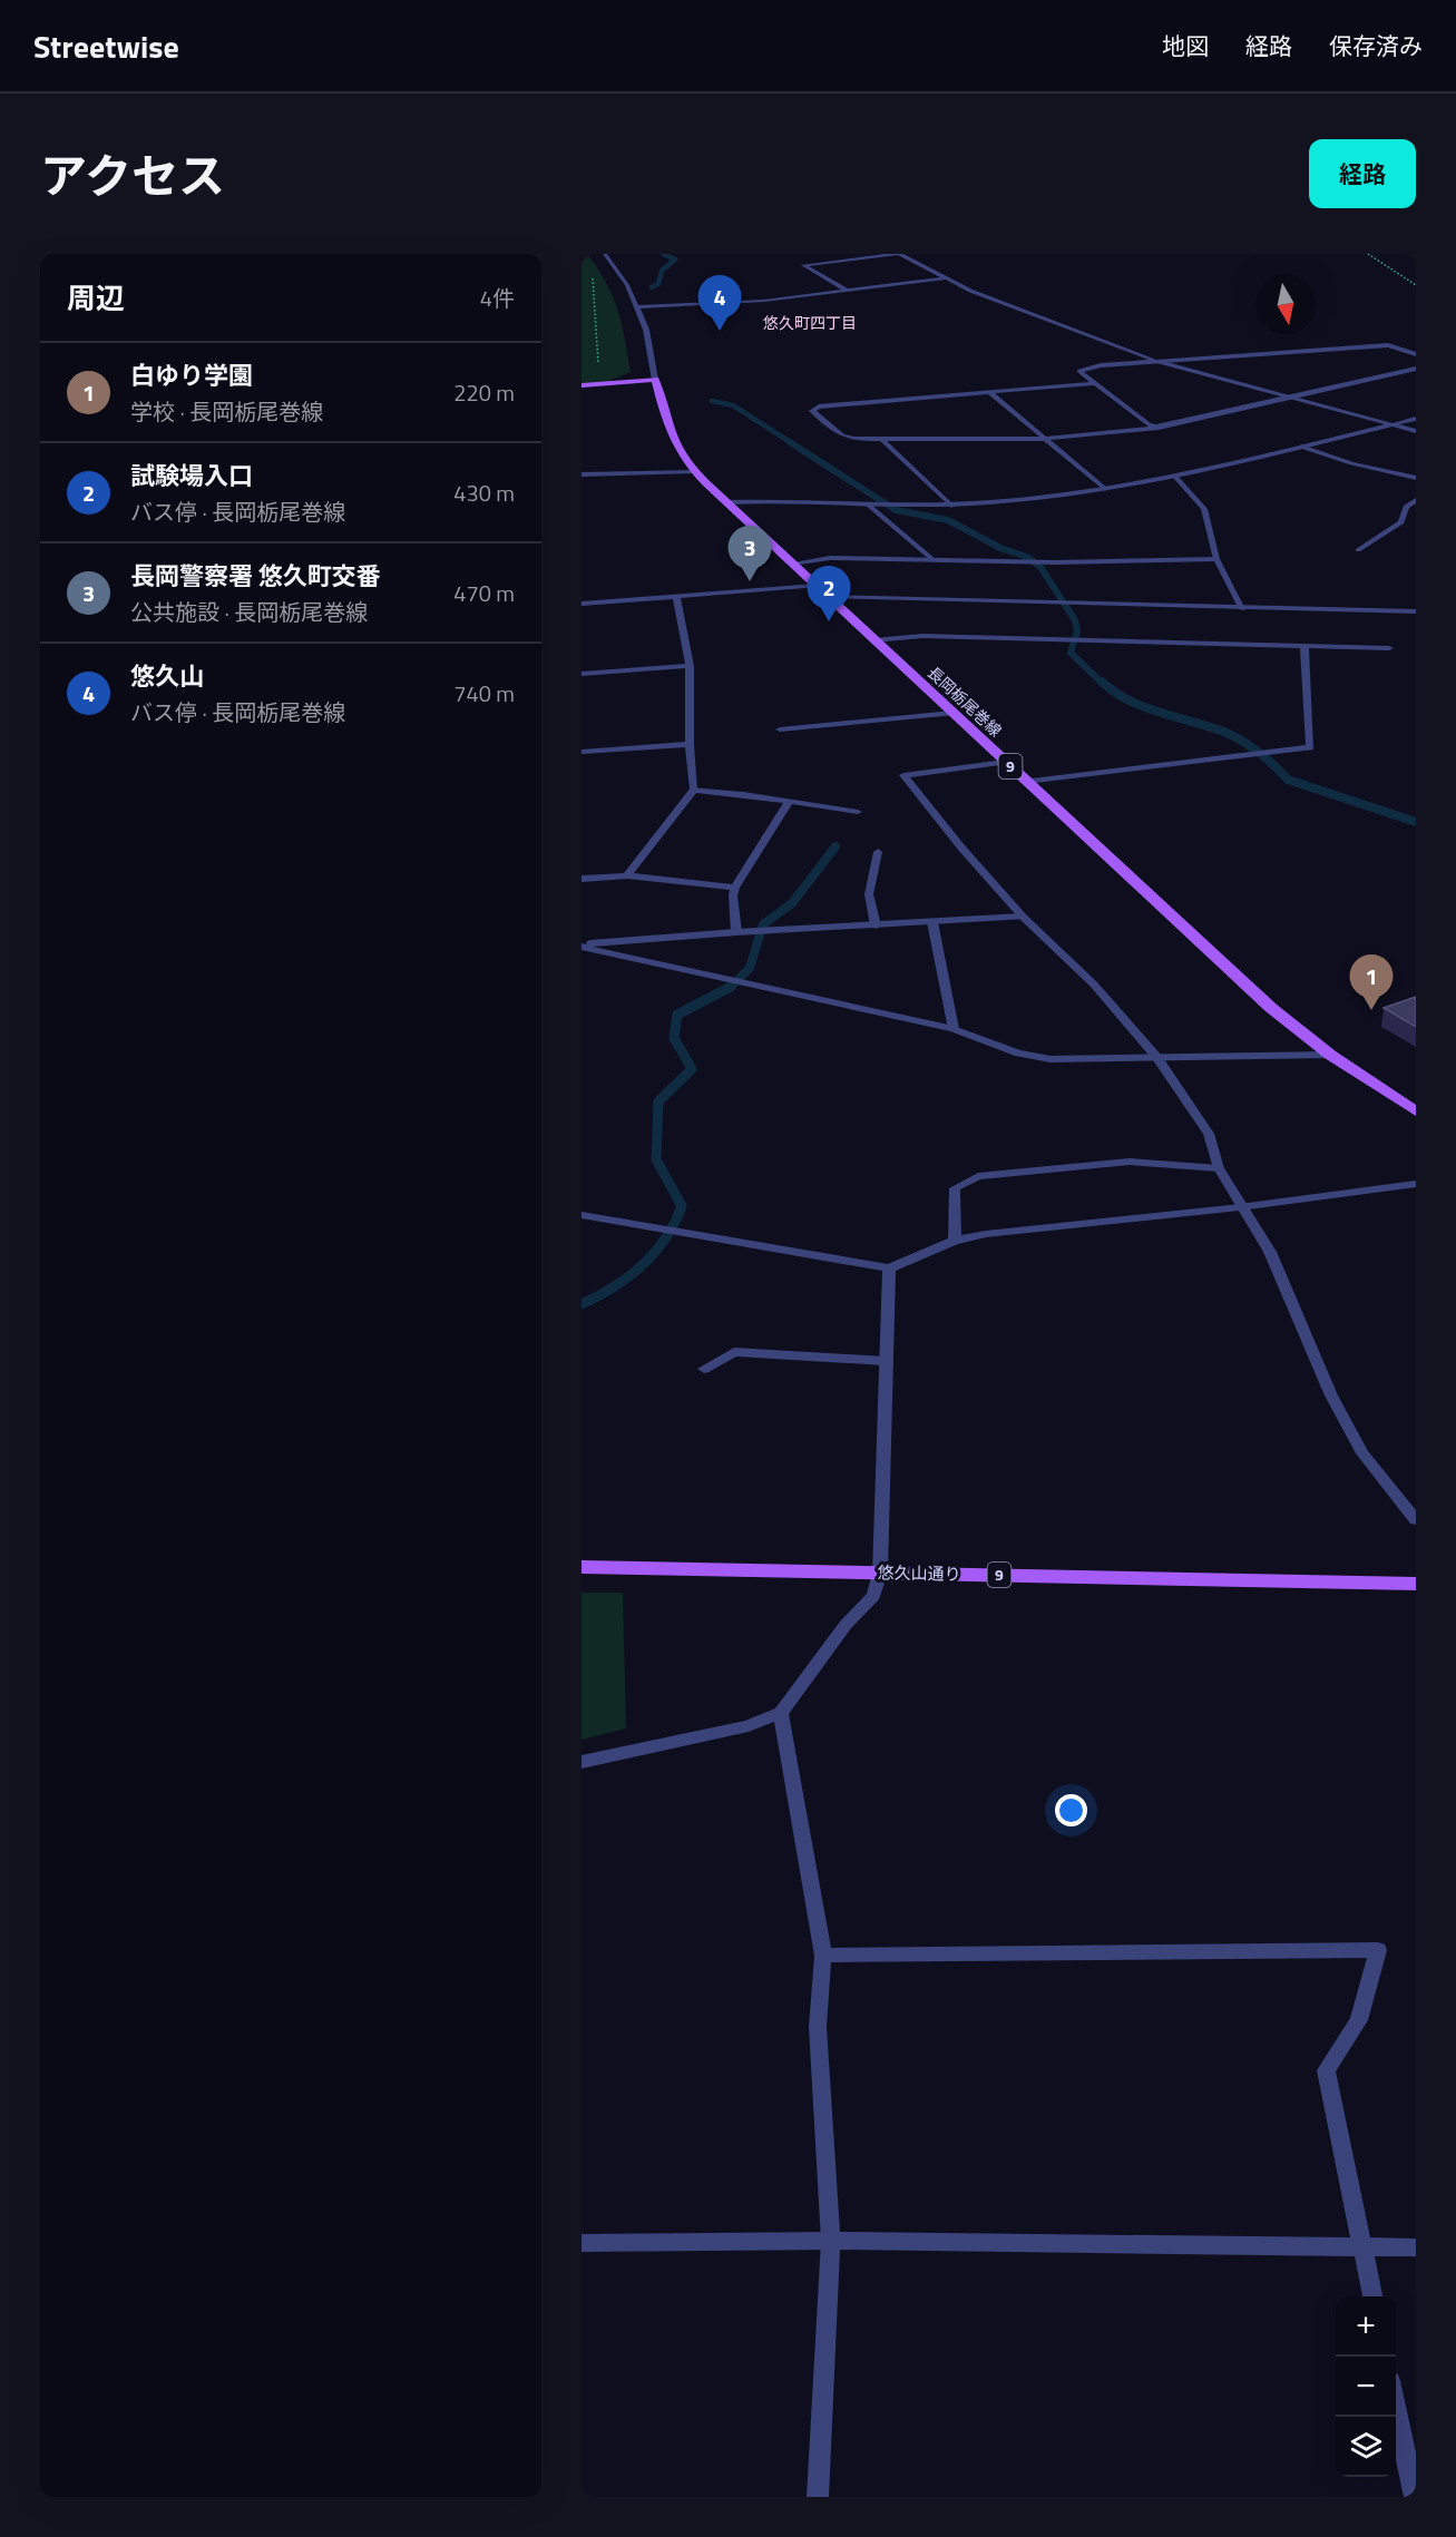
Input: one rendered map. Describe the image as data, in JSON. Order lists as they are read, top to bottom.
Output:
{
  "streets": {
    "main road": ["長岡栃尾巻線", "9", "悠久山通り"]
  },
  "districts": ["悠久町四丁目"],
  "north": "bottom",
  "page": {
    "header": "Streetwise",
    "nav": ["地図", "経路", "保存済み"],
    "title": "アクセス",
    "buttons": "経路",
    "heading": ["周辺", "4件"],
    "pins": [
      "4",
      "3",
      "2",
      "1"
    ],
    "list": [
      {
        "mark": "1",
        "name": "白ゆり学園",
        "note": "学校 · 長岡栃尾巻線",
        "value": "220 m"
      },
      {
        "mark": "2",
        "name": "試験場入口",
        "note": "バス停 · 長岡栃尾巻線",
        "value": "430 m"
      },
      {
        "mark": "3",
        "name": "長岡警察署 悠久町交番",
        "note": "公共施設 · 長岡栃尾巻線",
        "value": "470 m"
      },
      {
        "mark": "4",
        "name": "悠久山",
        "note": "バス停 · 長岡栃尾巻線",
        "value": "740 m"
      }
    ],
    "map_buttons": ["+", "−"]
  }
}
